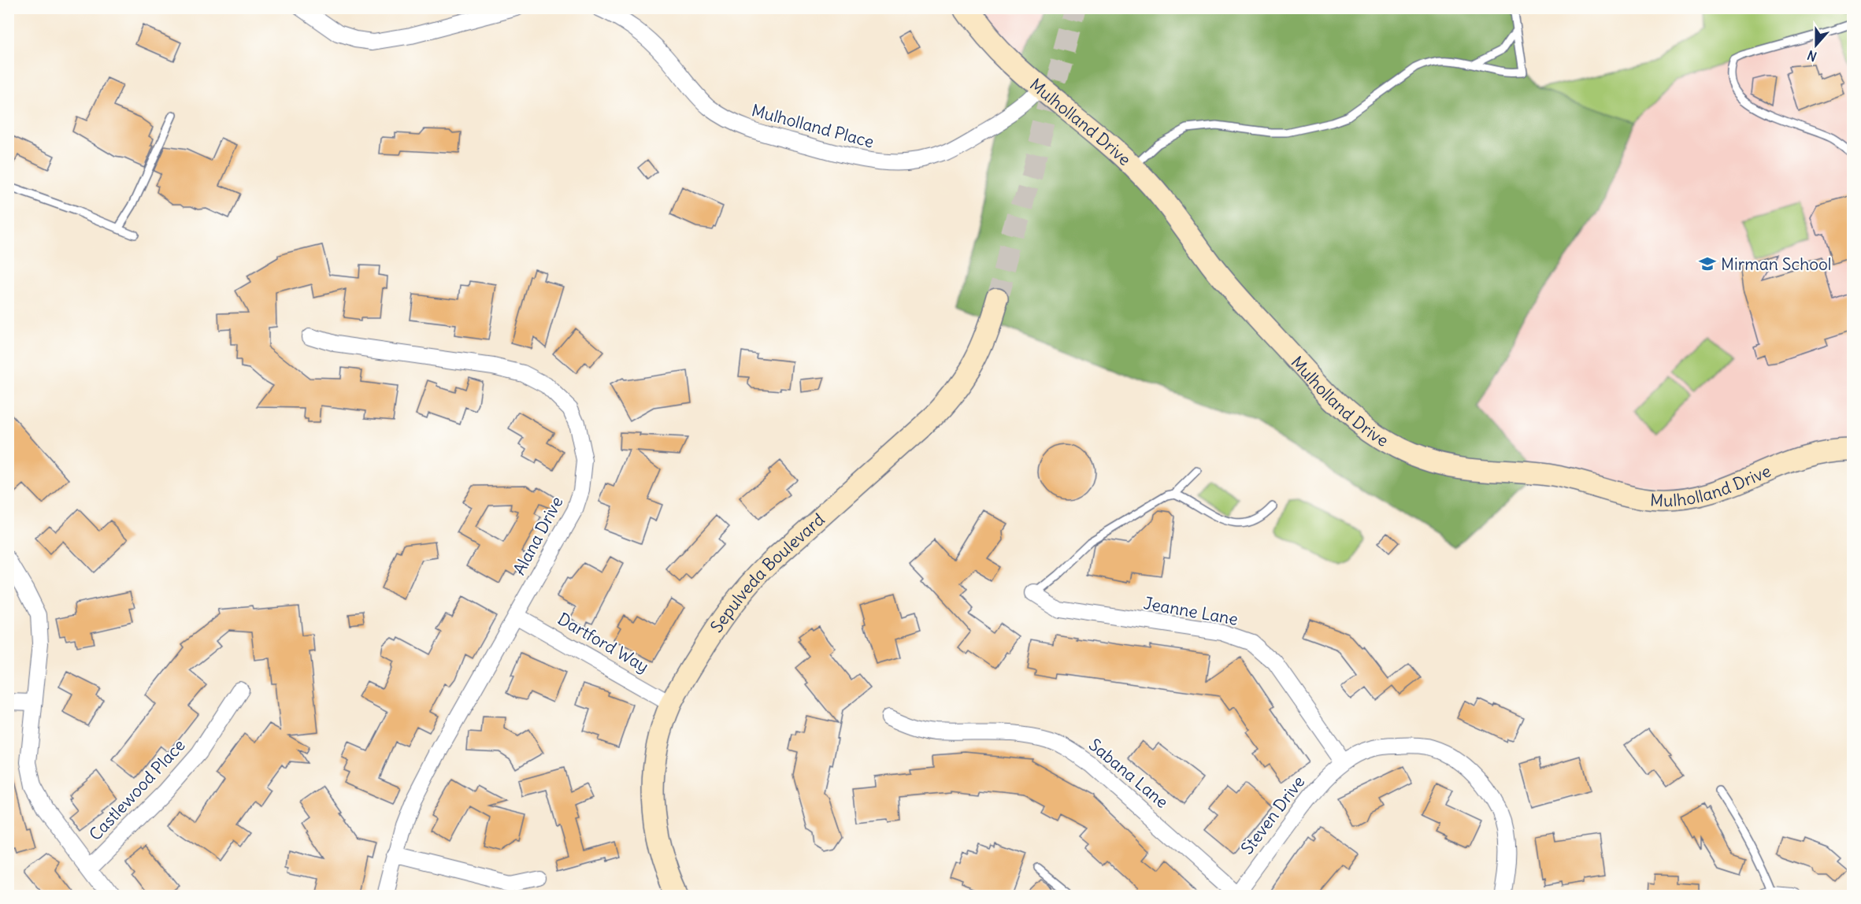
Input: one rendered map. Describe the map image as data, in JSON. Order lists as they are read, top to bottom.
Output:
{
  "streets": {
    "main road": ["Mulholland Drive", "Sepulveda Boulevard"],
    "street": [
      "Mulholland Place",
      "Alana Drive",
      "Jeanne Lane",
      "Dartford Way",
      "Sabana Lane",
      "Castlewood Place",
      "Steven Drive"
    ]
  },
  "crossings": [
    ["Mulholland Drive", "Mulholland Place"],
    ["Alana Drive", "Dartford Way"],
    ["Sepulveda Boulevard", "Dartford Way"],
    ["Jeanne Lane", "Steven Drive"],
    ["Sabana Lane", "Steven Drive"]
  ],
  "places": {
    "school or university": ["Mirman School"]
  },
  "north": "bottom"
}
